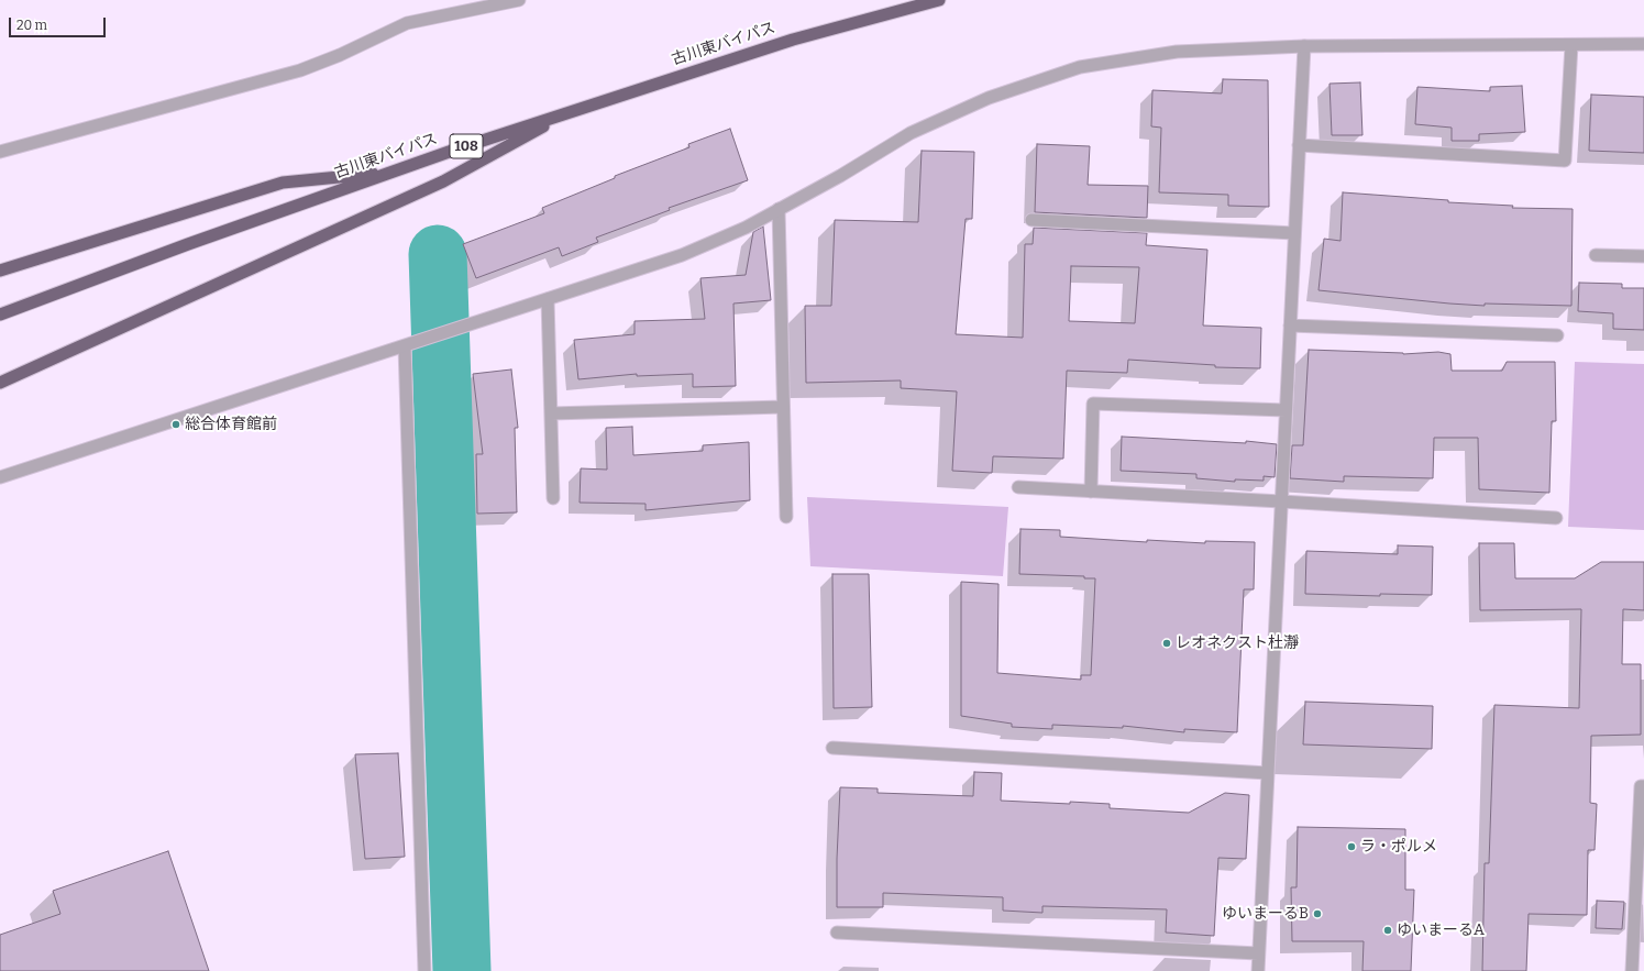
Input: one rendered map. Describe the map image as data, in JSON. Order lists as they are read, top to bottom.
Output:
{
  "streets": {
    "highway": ["古川東バイパス", "108"]
  },
  "places": [
    "総合体育館前",
    "レオネクスト杜瀞",
    "ラ・ポルメ",
    "ゆいまーるB",
    "ゆいまーるA"
  ],
  "scale_bar": "20 m"
}
